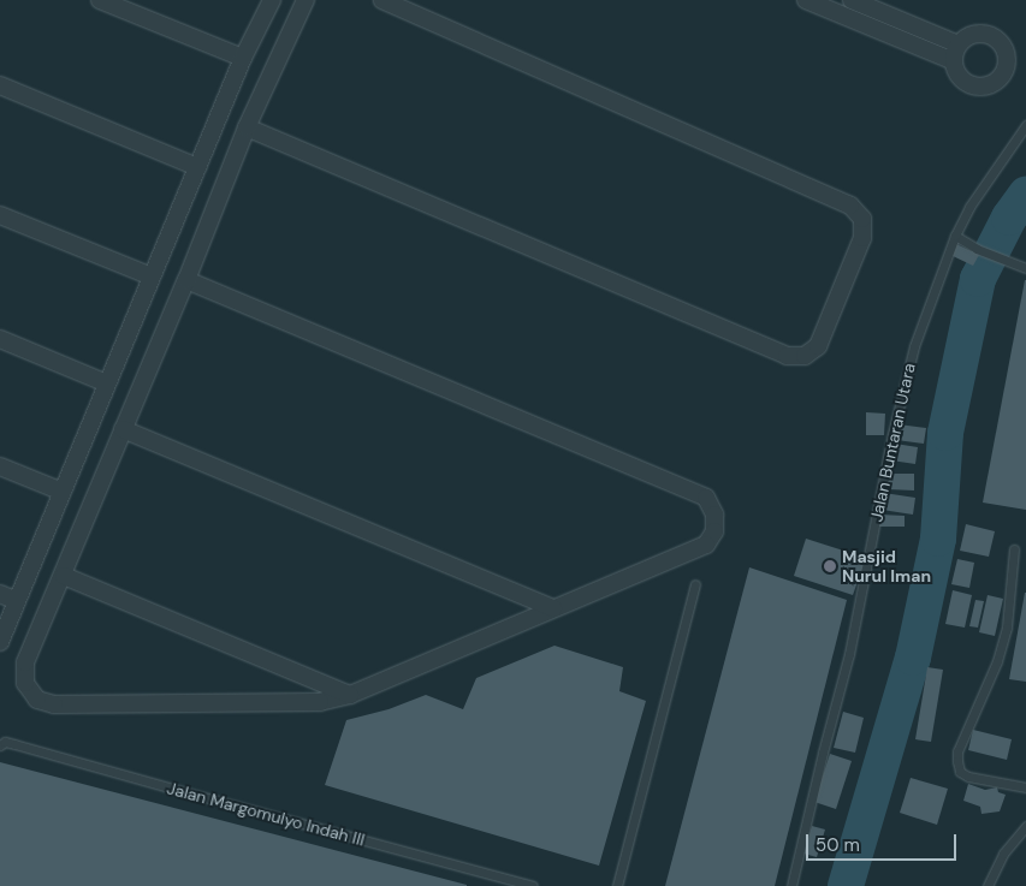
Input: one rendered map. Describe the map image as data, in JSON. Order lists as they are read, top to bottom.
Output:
{
  "streets": {
    "lane": ["Jalan Buntaran Utara", "Jalan Margomulyo Indah III"]
  },
  "places": ["Masjid Nurul Iman"],
  "scale_bar": "50 m"
}
